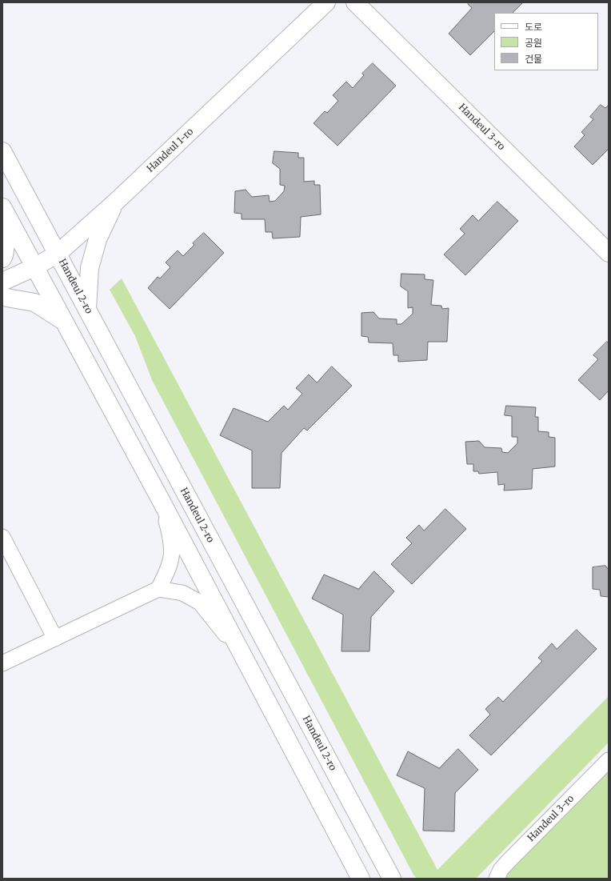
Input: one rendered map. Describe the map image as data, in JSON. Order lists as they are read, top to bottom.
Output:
{
  "streets": {
    "street": ["Handeul 3-ro", "Handeul 1-ro", "Handeul 2-ro"]
  },
  "crossings": [
    ["Handeul 1-ro", "Handeul 2-ro"]
  ],
  "legend": ["도로", "공원", "건물"]
}
